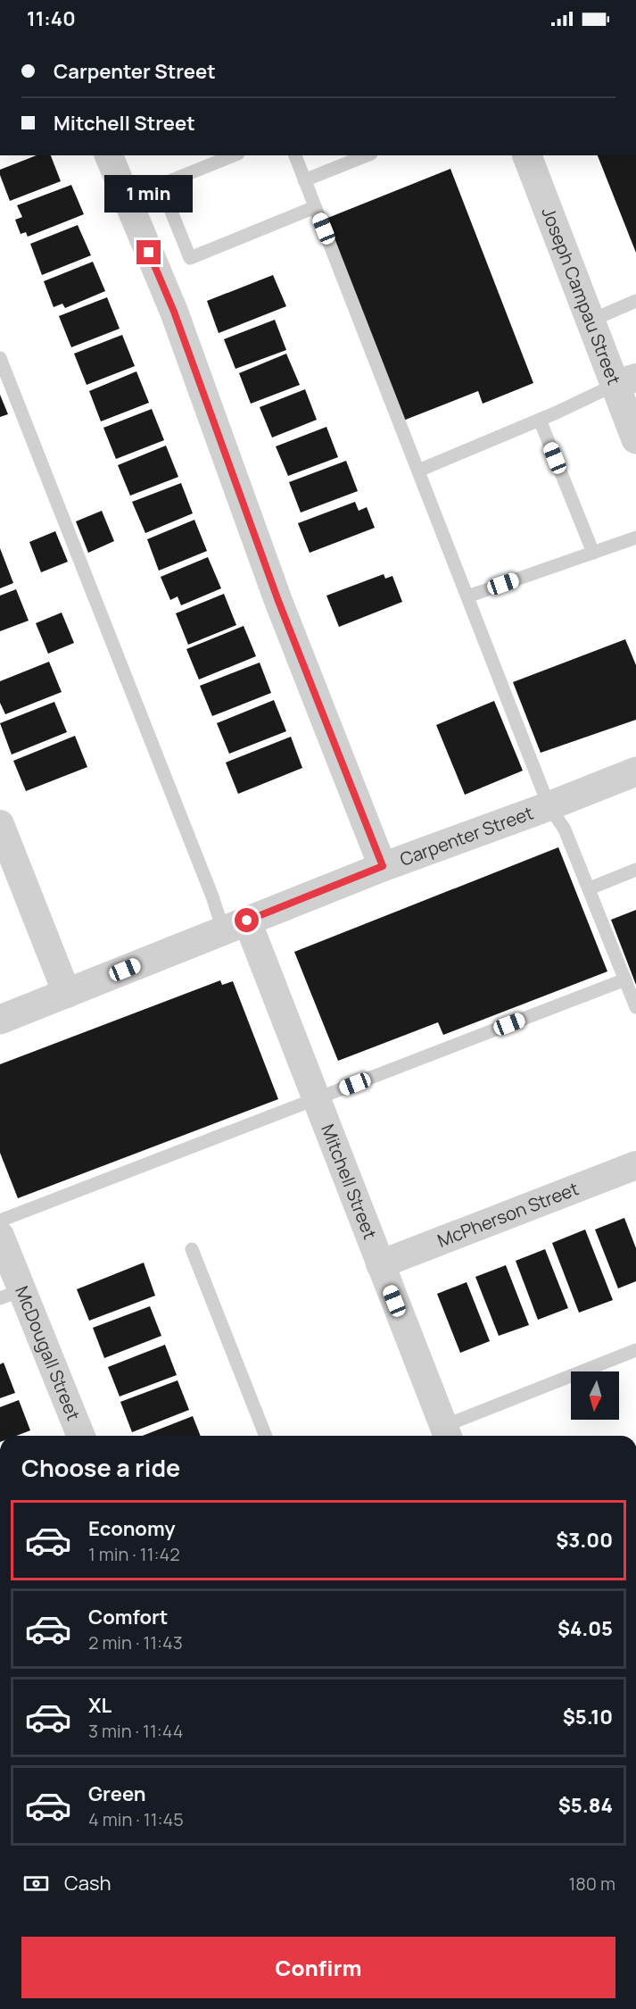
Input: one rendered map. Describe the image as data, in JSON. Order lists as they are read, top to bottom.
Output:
{
  "streets": {
    "street": [
      "Joseph Campau Street",
      "Carpenter Street",
      "Mitchell Street",
      "McPherson Street",
      "McDougall Street"
    ]
  },
  "crossings": [
    ["Carpenter Street", "Mitchell Street"],
    ["Mitchell Street", "McPherson Street"]
  ],
  "north": "bottom",
  "page": {
    "status": "11:40",
    "banner": ["Carpenter Street", "Mitchell Street"],
    "bubble": "1 min",
    "heading": "Choose a ride",
    "list": [
      {
        "name": "Economy",
        "note": "1 min · 11:42",
        "value": "$3.00"
      },
      {
        "name": "Comfort",
        "note": "2 min · 11:43",
        "value": "$4.05"
      },
      {
        "name": "XL",
        "note": "3 min · 11:44",
        "value": "$5.10"
      },
      {
        "name": "Green",
        "note": "4 min · 11:45",
        "value": "$5.84"
      }
    ],
    "pay": ["Cash", "180 m"],
    "buttons": "Confirm"
  }
}
